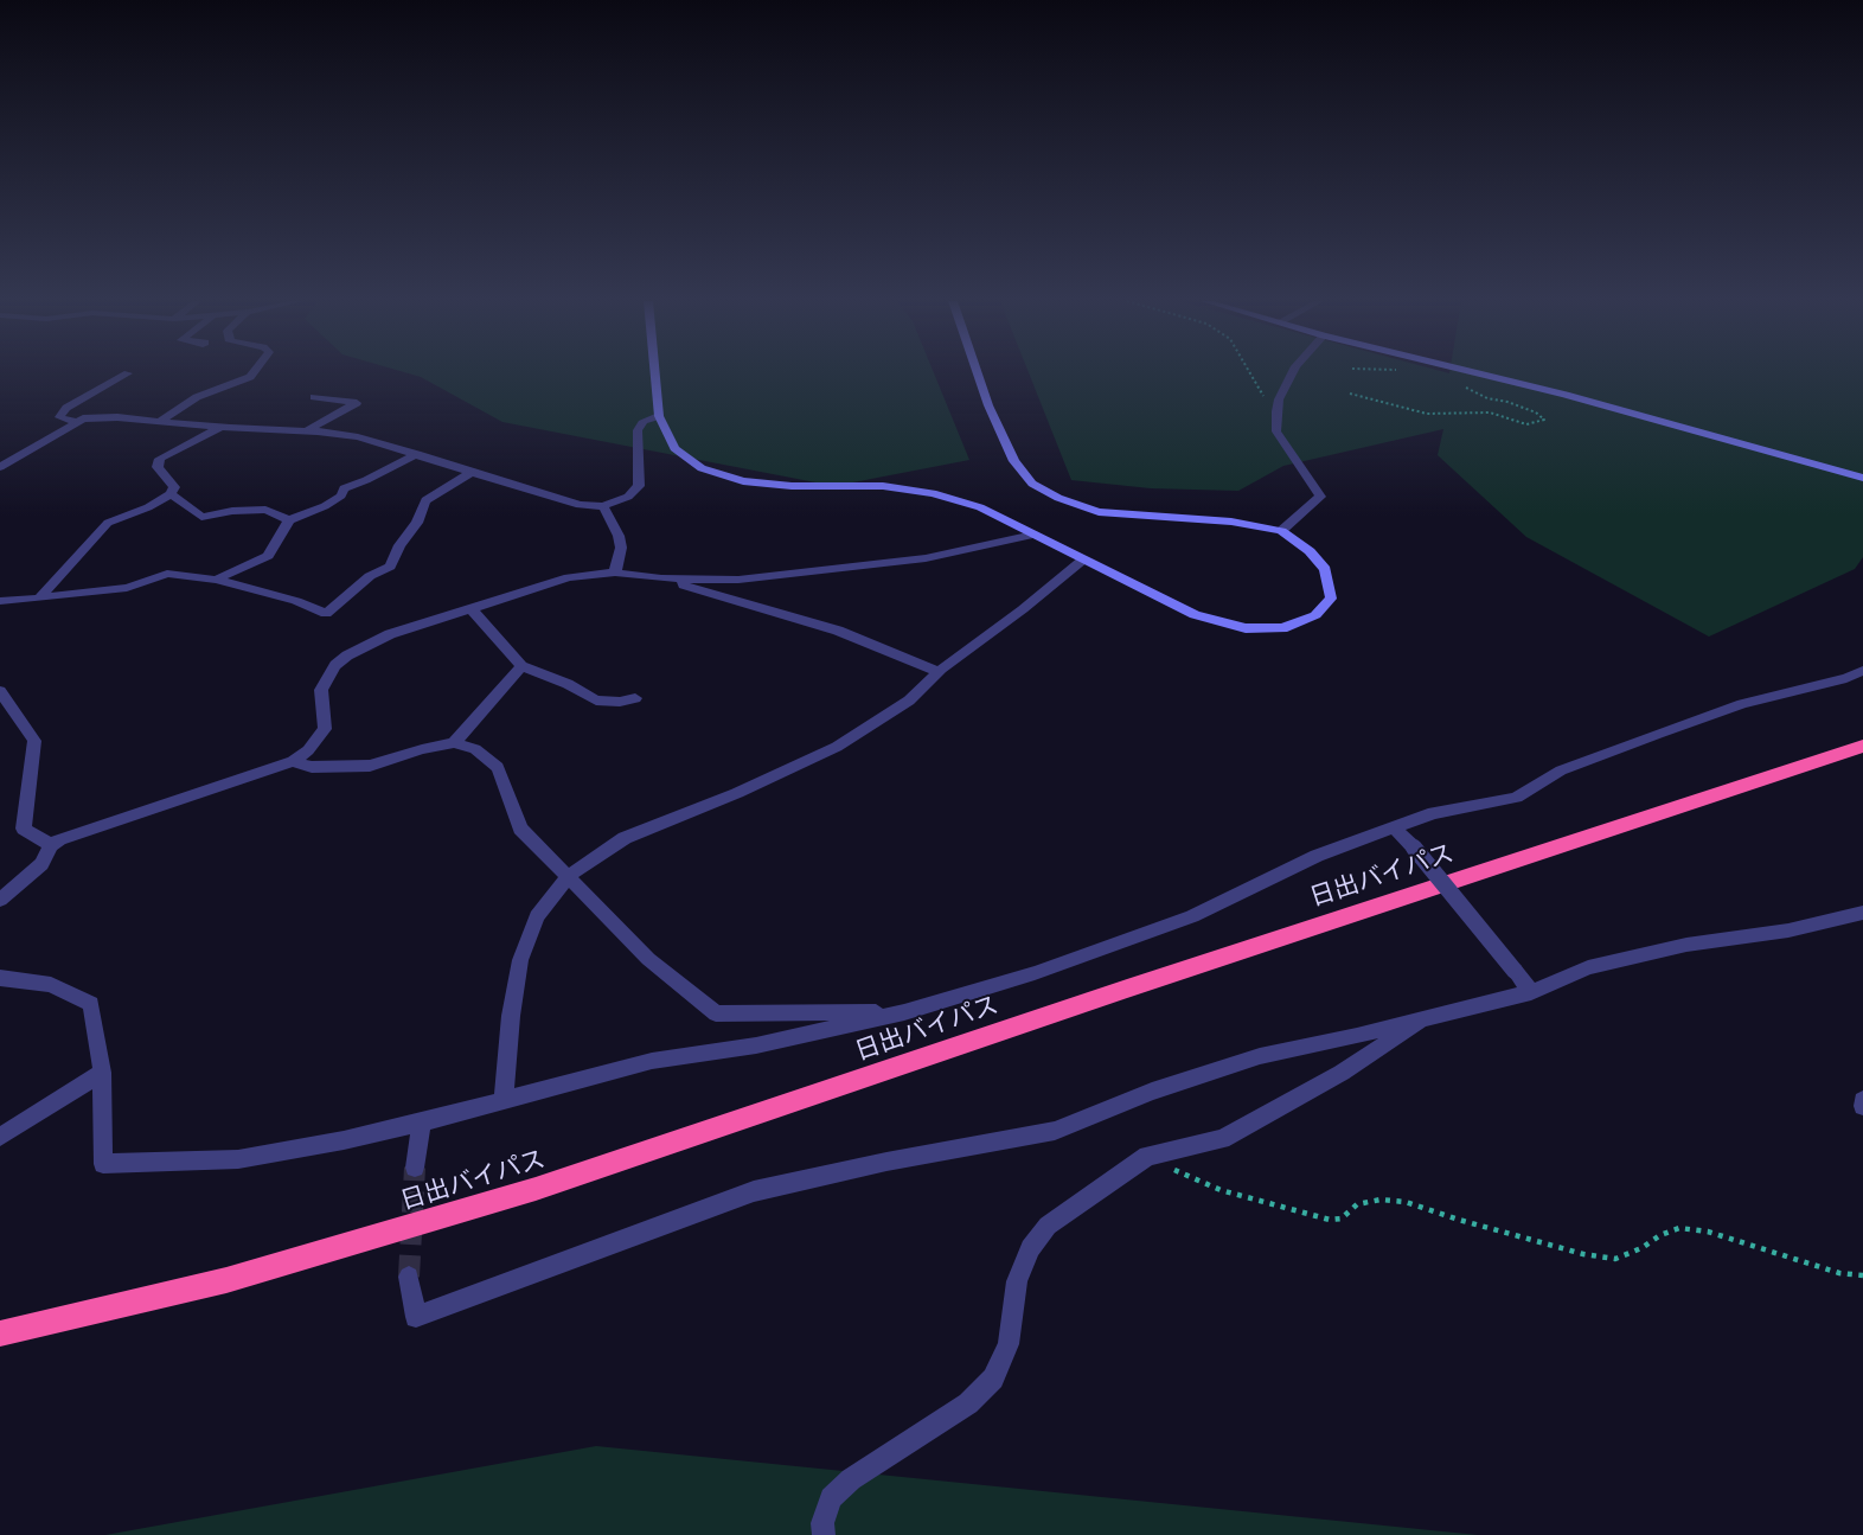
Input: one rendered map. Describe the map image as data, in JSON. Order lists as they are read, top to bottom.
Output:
{
  "streets": {
    "highway": ["日出バイパス"]
  }
}
